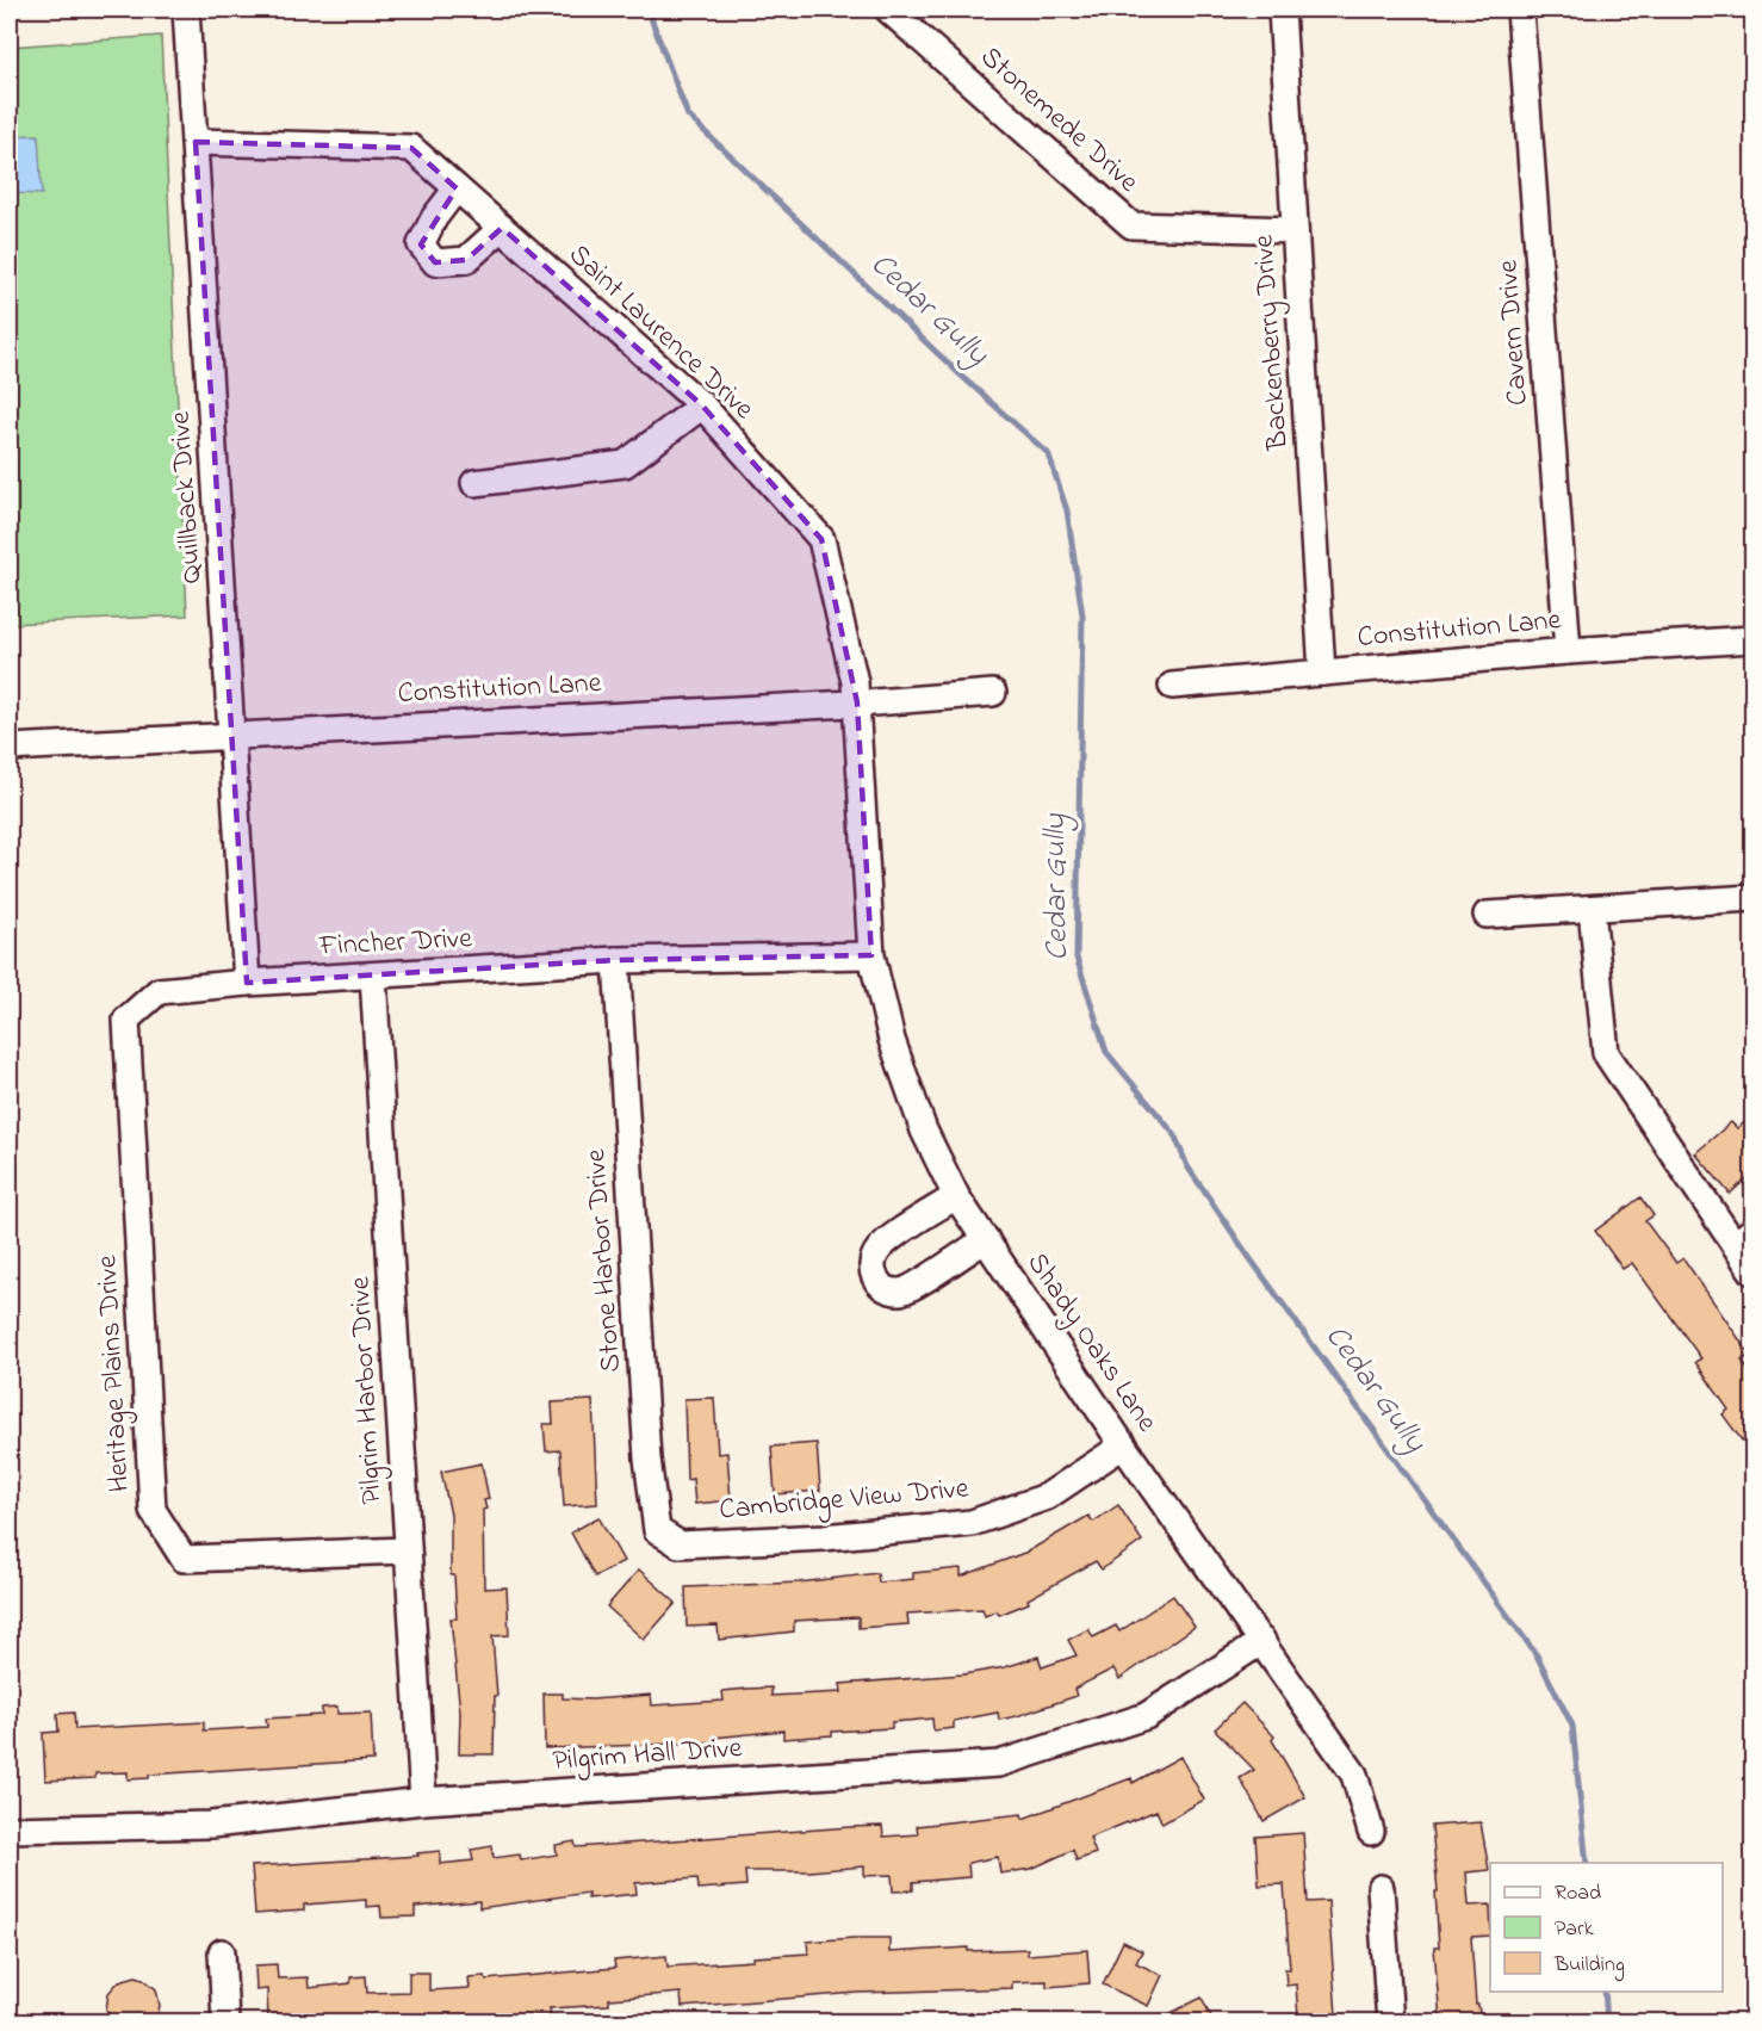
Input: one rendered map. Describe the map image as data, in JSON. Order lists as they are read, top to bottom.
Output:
{
  "streets": {
    "street": [
      "Stonemede Drive",
      "Saint Laurence Drive",
      "Cavern Drive",
      "Backenberry Drive",
      "Quillback Drive",
      "Constitution Lane",
      "Fincher Drive",
      "Stone Harbor Drive",
      "Shady Oaks Lane",
      "Heritage Plains Drive",
      "Pilgrim Harbor Drive",
      "Cambridge View Drive",
      "Pilgrim Hall Drive"
    ]
  },
  "crossings": [
    ["Stonemede Drive", "Backenberry Drive"],
    ["Saint Laurence Drive", "Quillback Drive"],
    ["Saint Laurence Drive", "Constitution Lane"],
    ["Saint Laurence Drive", "Shady Oaks Lane"],
    ["Cavern Drive", "Constitution Lane"],
    ["Backenberry Drive", "Constitution Lane"],
    ["Quillback Drive", "Constitution Lane"],
    ["Quillback Drive", "Fincher Drive"],
    ["Fincher Drive", "Stone Harbor Drive"],
    ["Fincher Drive", "Shady Oaks Lane"],
    ["Fincher Drive", "Heritage Plains Drive"],
    ["Fincher Drive", "Pilgrim Harbor Drive"],
    ["Stone Harbor Drive", "Cambridge View Drive"],
    ["Shady Oaks Lane", "Cambridge View Drive"],
    ["Shady Oaks Lane", "Pilgrim Hall Drive"],
    ["Heritage Plains Drive", "Pilgrim Harbor Drive"],
    ["Pilgrim Harbor Drive", "Pilgrim Hall Drive"]
  ],
  "water": ["Cedar Gully"],
  "legend": ["Road", "Park", "Building"]
}
